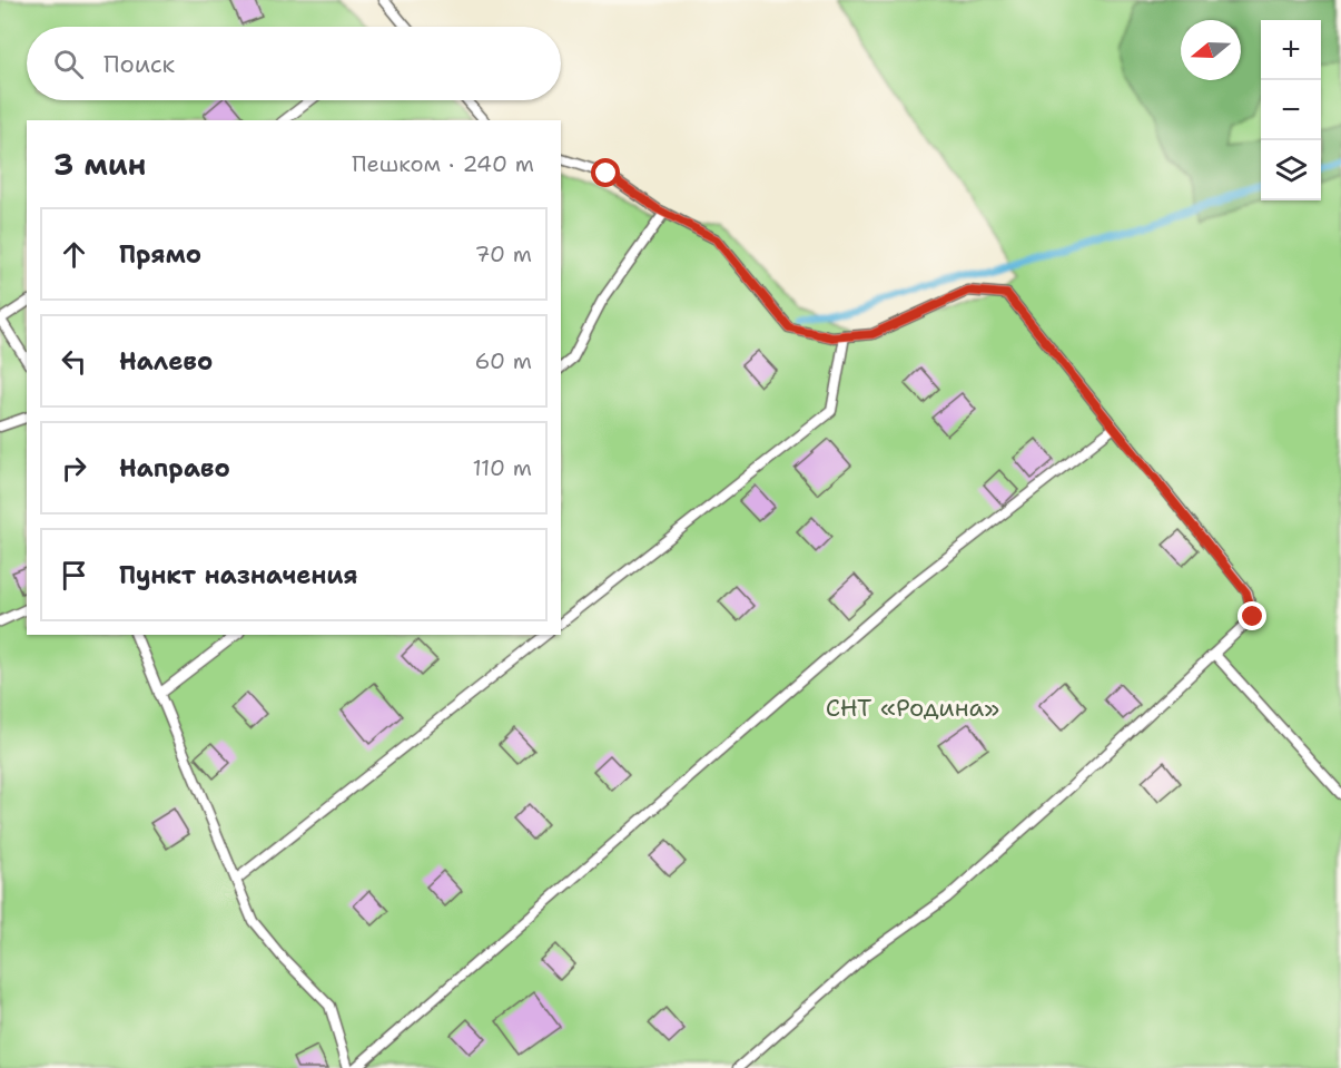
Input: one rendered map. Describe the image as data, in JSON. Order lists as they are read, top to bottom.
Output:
{
  "parks": ["СНТ «Родина»"],
  "north": "left",
  "page": {
    "map_buttons": ["+", "−"],
    "search": "Поиск",
    "heading": ["3 мин", "Пешком · 240 m"],
    "list": [
      ["Прямо", "70 m"],
      ["Налево", "60 m"],
      ["Направо", "110 m"],
      "Пункт назначения"
    ]
  }
}
